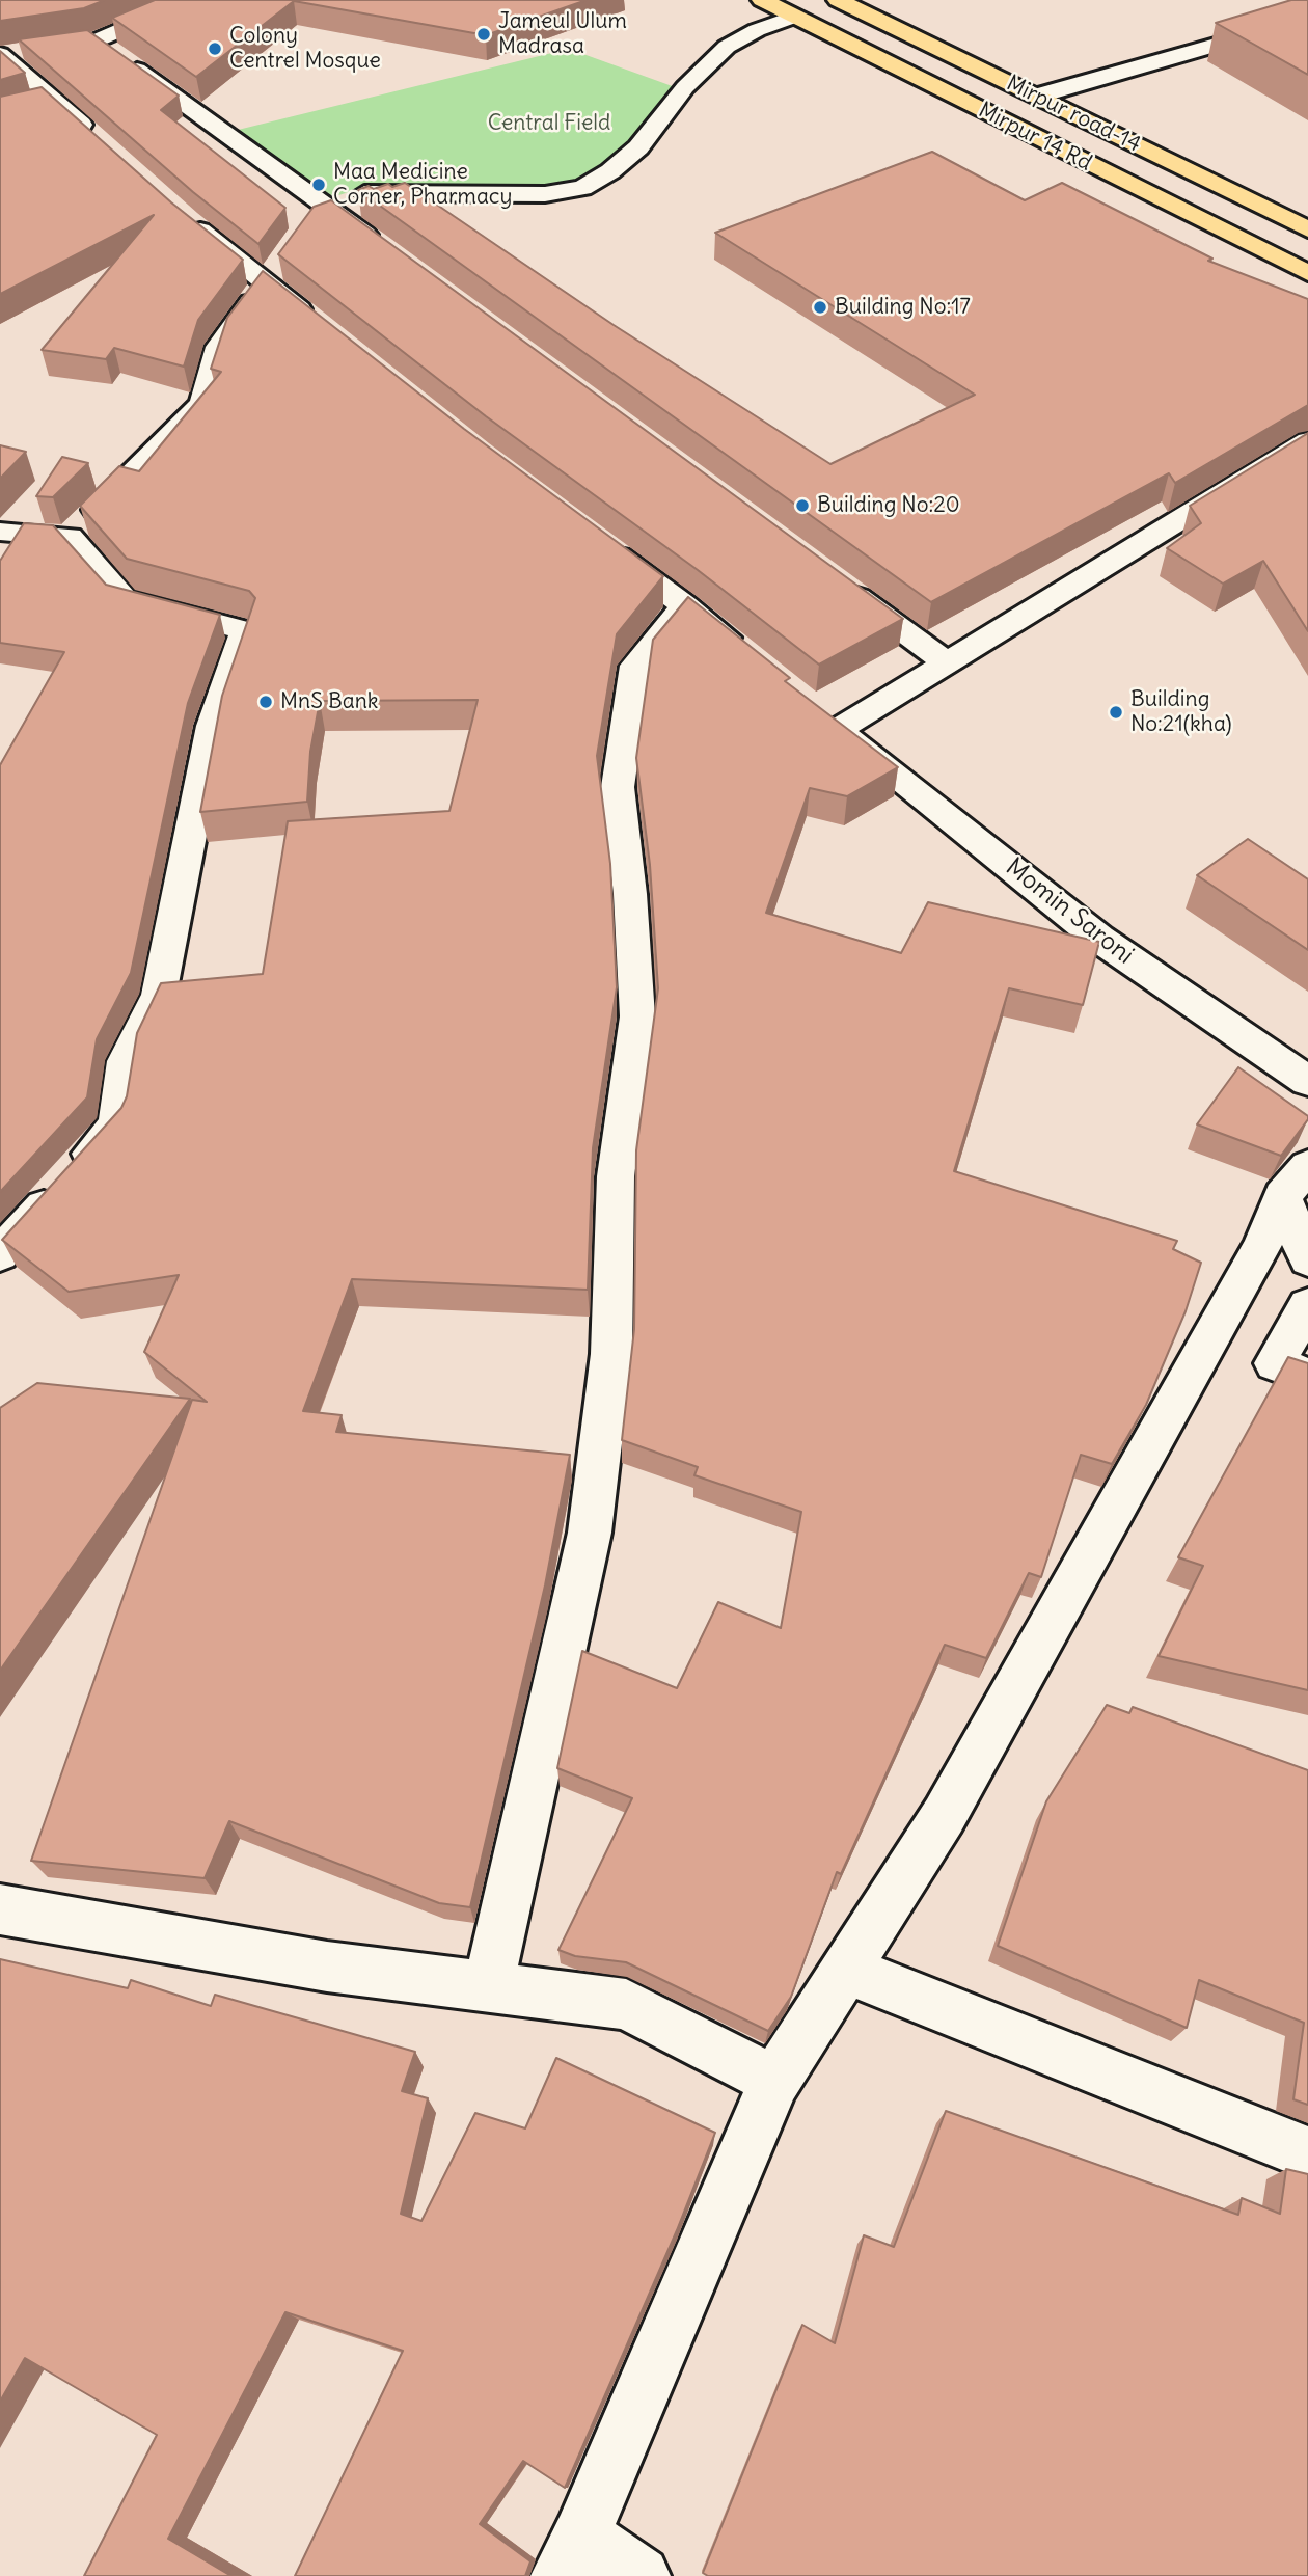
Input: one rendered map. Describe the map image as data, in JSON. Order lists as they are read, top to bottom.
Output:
{
  "streets": {
    "main road": ["Mirpur road-14", "Mirpur 14 Rd"],
    "street": ["Momin Saroni"]
  },
  "parks": ["Central Field"],
  "places": [
    "Jameul Ulum Madrasa",
    "Colony Centrel Mosque",
    "Maa Medicine Corner, Pharmacy",
    "Building No:17",
    "Building No:20",
    "MnS Bank",
    "Building No:21(kha)"
  ]
}
